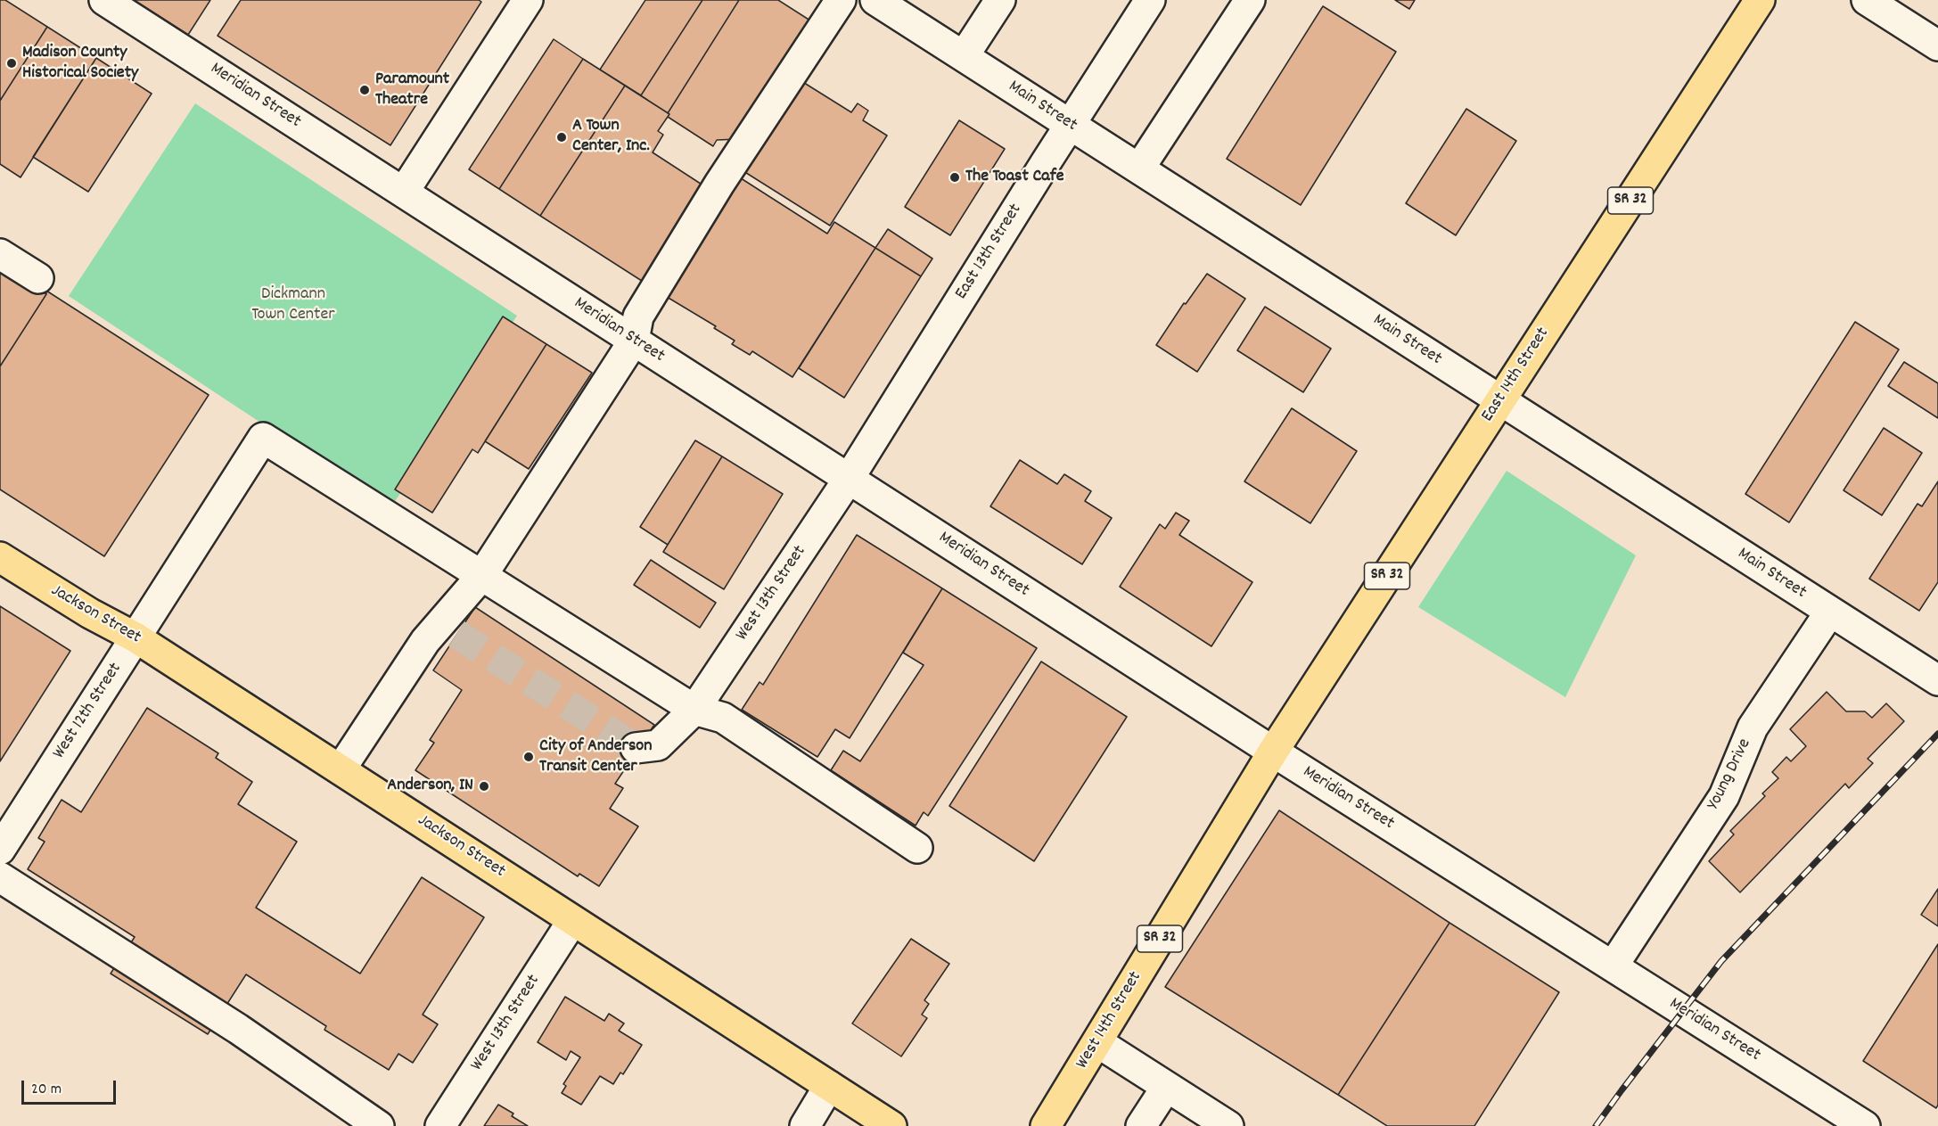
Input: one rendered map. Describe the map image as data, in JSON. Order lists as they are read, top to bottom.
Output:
{
  "streets": {
    "main road": [
      "SR 32",
      "East 14th Street",
      "Jackson Street",
      "West 14th Street"
    ],
    "street": [
      "Meridian Street",
      "Main Street",
      "East 13th Street",
      "West 13th Street",
      "West 12th Street",
      "Young Drive"
    ]
  },
  "crossings": [
    ["Meridian Street", "East 13th Street"],
    ["Meridian Street", "East 14th Street"],
    ["Meridian Street", "West 13th Street"],
    ["Meridian Street", "Young Drive"],
    ["Meridian Street", "West 14th Street"],
    ["Main Street", "East 13th Street"],
    ["Main Street", "East 14th Street"],
    ["Main Street", "Young Drive"],
    ["East 13th Street", "West 13th Street"],
    ["East 14th Street", "West 14th Street"],
    ["West 13th Street", "Jackson Street"],
    ["Jackson Street", "West 12th Street"]
  ],
  "parks": ["Dickmann Town Center"],
  "places": [
    "Madison County Historical Society",
    "Paramount Theatre",
    "A Town Center, Inc.",
    "The Toast Cafe",
    "City of Anderson Transit Center",
    "Anderson, IN"
  ],
  "scale_bar": "20 m"
}
